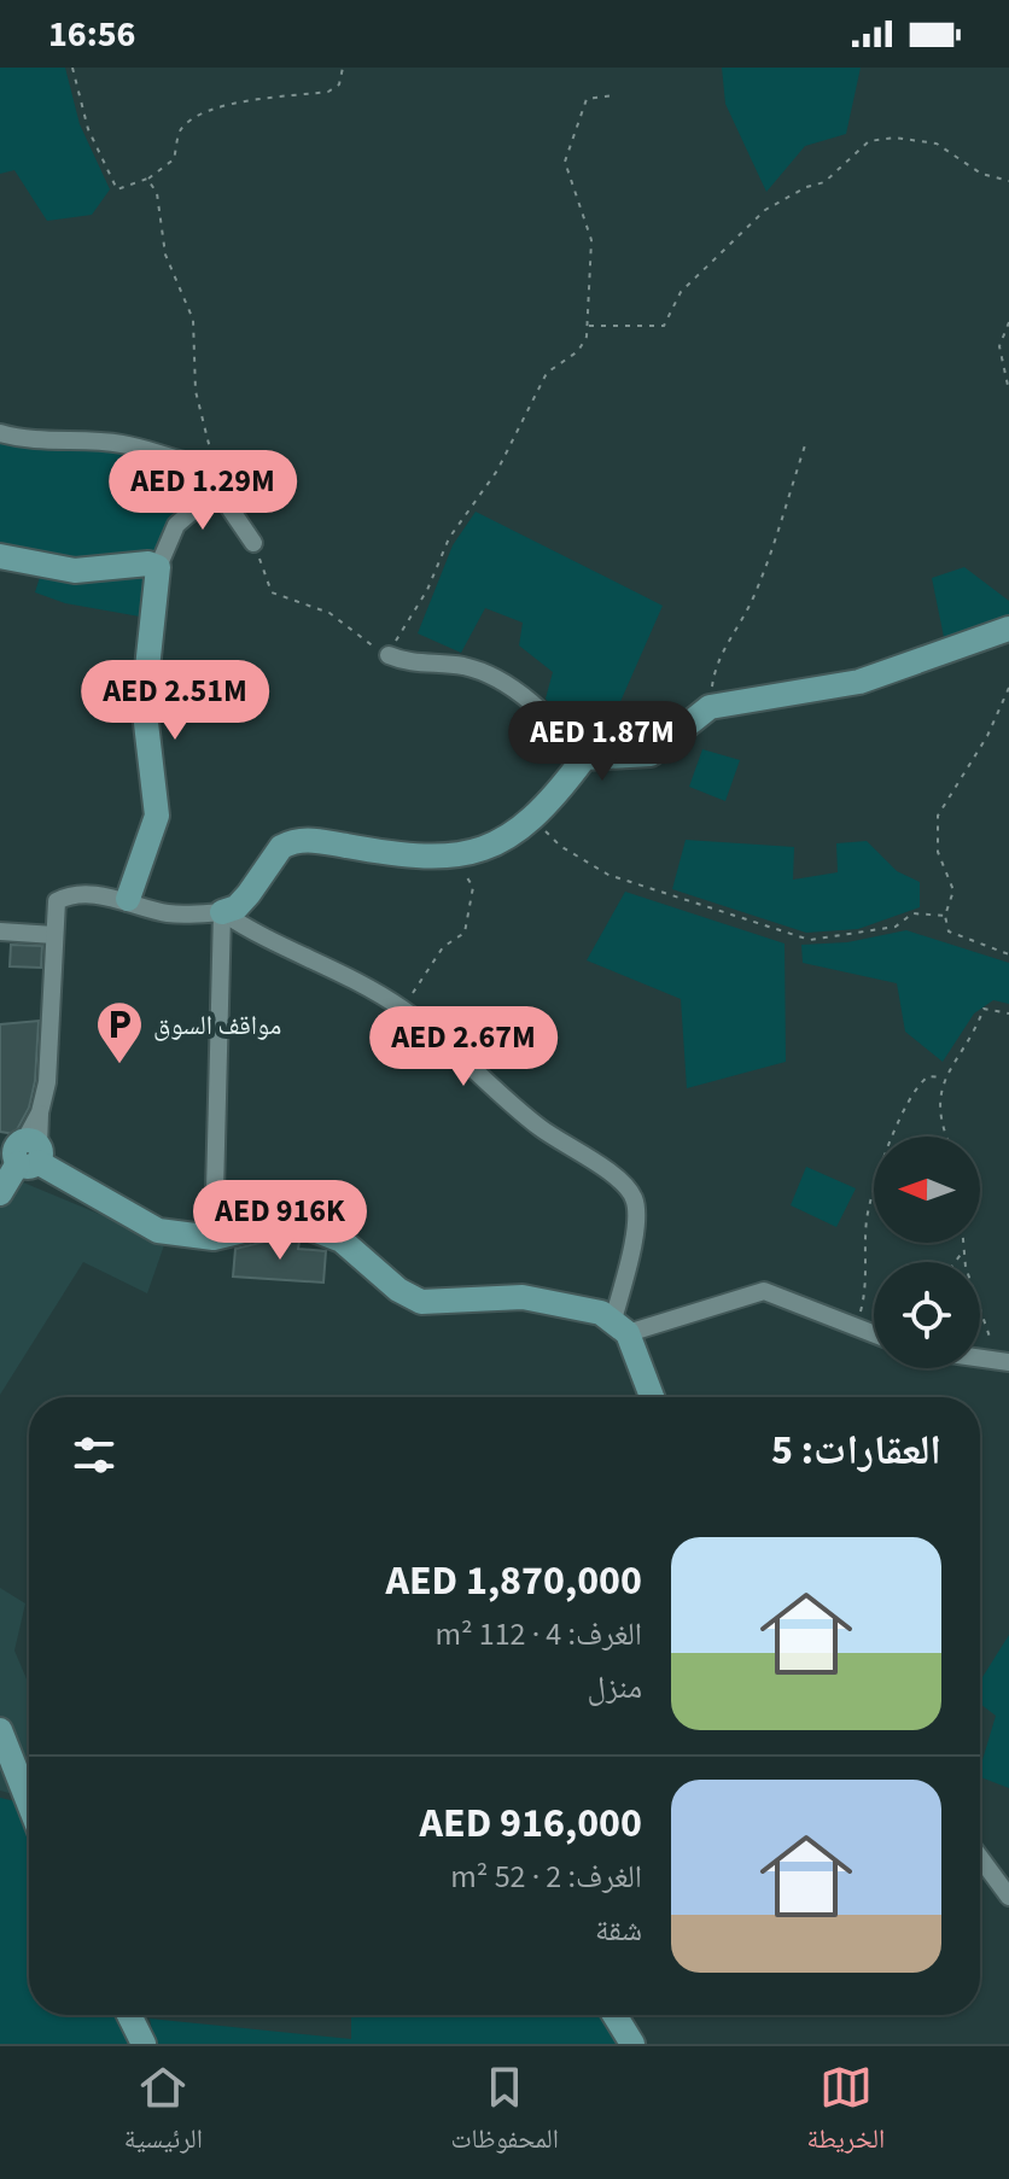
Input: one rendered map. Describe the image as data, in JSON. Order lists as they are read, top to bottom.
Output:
{
  "places": {
    "parking": ["مواقف السوق"]
  },
  "north": "left",
  "page": {
    "status": "16:56",
    "price": [
      "AED 1.29M",
      "AED 2.51M",
      "AED 1.87M",
      "AED 2.67M",
      "AED 916K"
    ],
    "heading": "العقارات: 5",
    "list": [
      {
        "name": "AED 1,870,000",
        "note": "الغرف: 4 · 112 m² · منزل"
      },
      {
        "name": "AED 916,000",
        "note": "الغرف: 2 · 52 m² · شقة"
      }
    ],
    "tabs": ["الخريطة", "المحفوظات", "الرئيسية"]
  }
}
